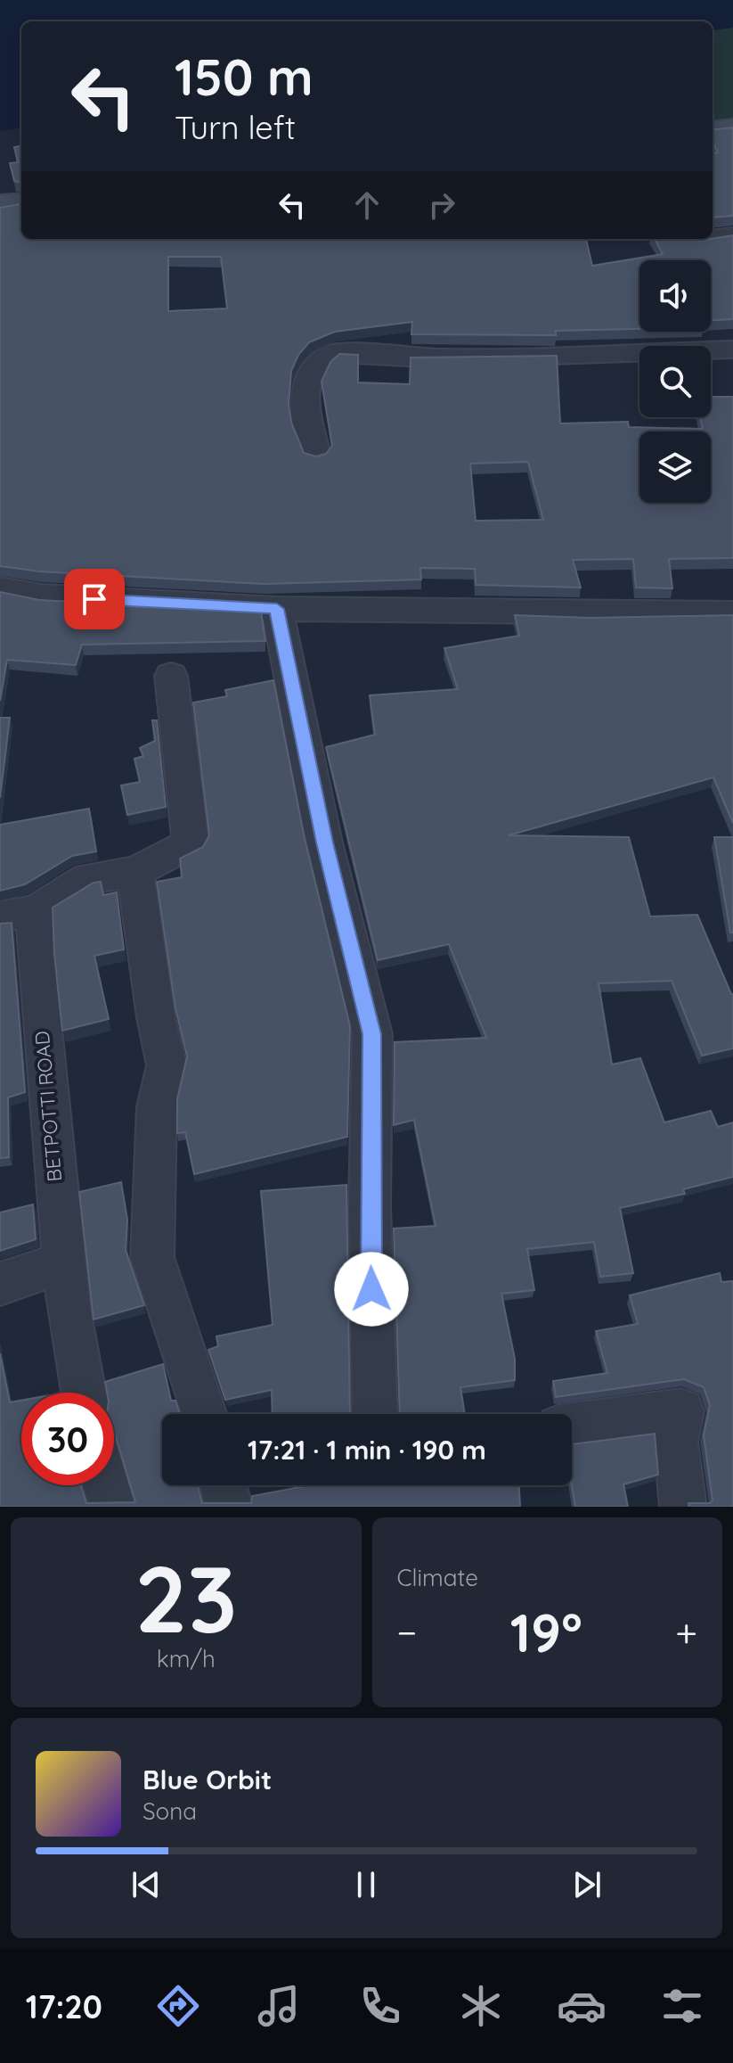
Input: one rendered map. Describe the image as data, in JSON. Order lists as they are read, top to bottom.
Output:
{
  "streets": {
    "street": ["BETPOTTI ROAD"]
  },
  "page": {
    "turn": ["150 m", "Turn left"],
    "limit": "30",
    "trip": "17:21 · 1 min · 190 m",
    "tile": [
      ["23", "km/h"],
      "Climate"
    ],
    "heat": ["−", "19°", "+"],
    "song": ["Blue Orbit", "Sona"],
    "tabs": "17:20"
  }
}
